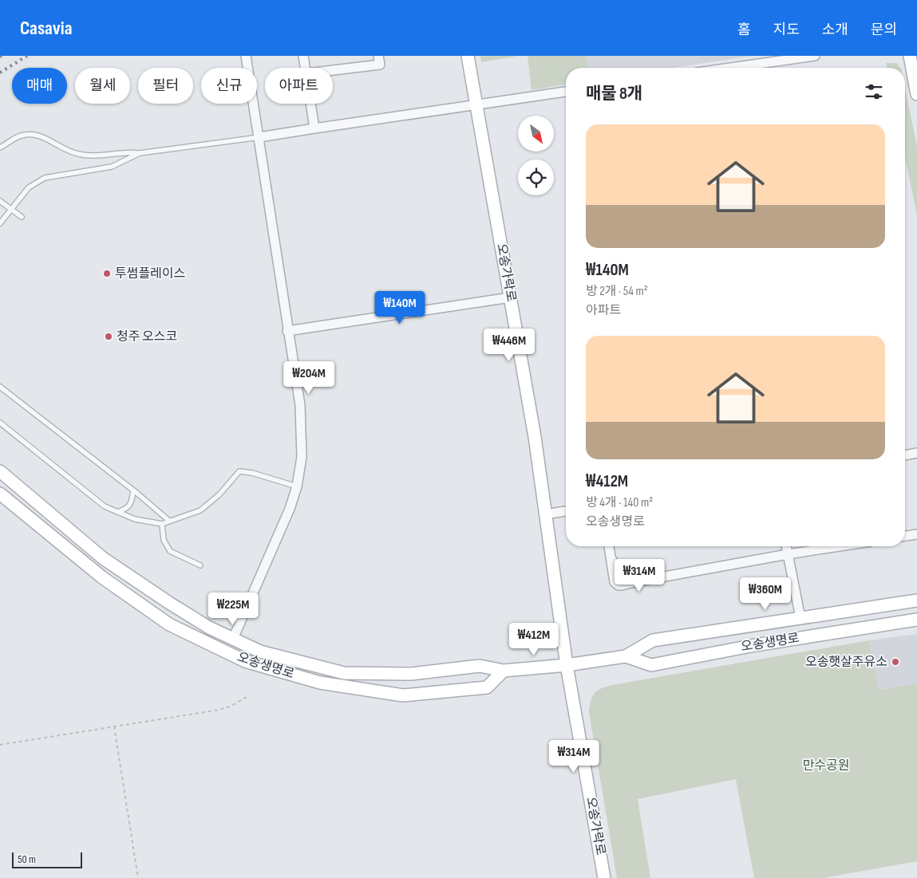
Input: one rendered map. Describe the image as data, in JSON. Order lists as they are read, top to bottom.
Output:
{
  "streets": {
    "street": ["오송가락로", "오송생명로"]
  },
  "crossings": [
    ["오송가락로", "오송생명로"]
  ],
  "parks": ["만수공원"],
  "places": ["투썸플레이스", "청주 오스코", "오송햇살주유소"],
  "scale_bar": "50 m",
  "north": "bottom right",
  "page": {
    "header": "Casavia",
    "nav": [
      "홈",
      "지도",
      "소개",
      "문의"
    ],
    "chip": [
      "매매",
      "월세",
      "필터",
      "신규",
      "아파트"
    ],
    "heading": "매물 8개",
    "list": [
      {
        "name": "₩140M",
        "note": "방 2개 · 54 m² · 아파트"
      },
      {
        "name": "₩412M",
        "note": "방 4개 · 140 m² · 오송생명로"
      }
    ],
    "price": [
      "₩140M",
      "₩446M",
      "₩204M",
      "₩314M",
      "₩360M",
      "₩225M",
      "₩412M",
      "₩314M"
    ],
    "scale": "50 m"
  }
}
